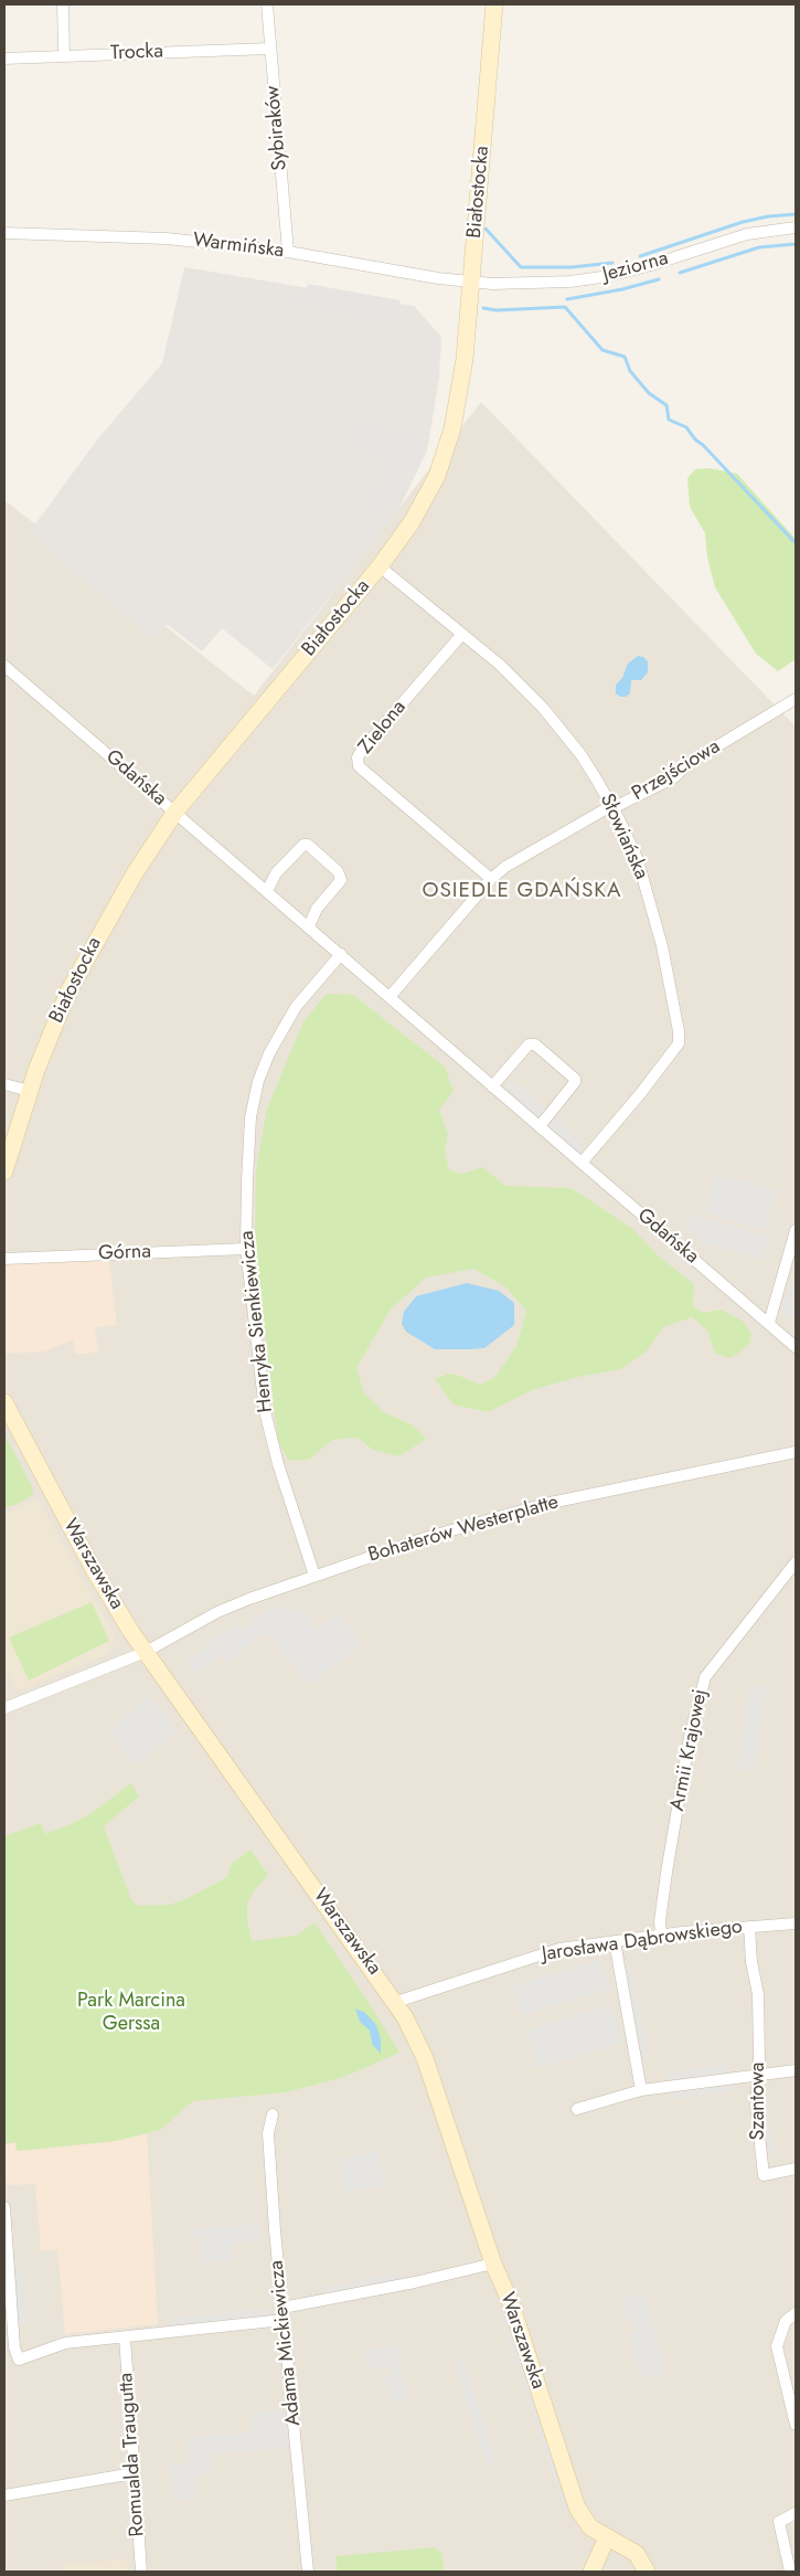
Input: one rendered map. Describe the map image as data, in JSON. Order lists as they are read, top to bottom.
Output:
{
  "streets": {
    "street": [
      "Trocka",
      "Sybiraków",
      "Białostocka",
      "Warmińska",
      "Jeziorna",
      "Zielona",
      "Przejściowa",
      "Gdańska",
      "Słowiańska",
      "Górna",
      "Henryka Sienkiewicza",
      "Bohaterów Westerplatte",
      "Warszawska",
      "Armii Krajowej",
      "Jarosława Dąbrowskiego",
      "Szantowa",
      "Adama Mickiewicza",
      "Romualda Traugutta"
    ]
  },
  "crossings": [
    ["Trocka", "Sybiraków"],
    ["Sybiraków", "Warmińska"],
    ["Białostocka", "Warmińska"],
    ["Białostocka", "Jeziorna"],
    ["Białostocka", "Gdańska"],
    ["Białostocka", "Słowiańska"],
    ["Warmińska", "Jeziorna"],
    ["Zielona", "Przejściowa"],
    ["Zielona", "Słowiańska"],
    ["Przejściowa", "Gdańska"],
    ["Przejściowa", "Słowiańska"],
    ["Gdańska", "Słowiańska"],
    ["Gdańska", "Henryka Sienkiewicza"],
    ["Górna", "Henryka Sienkiewicza"],
    ["Henryka Sienkiewicza", "Bohaterów Westerplatte"],
    ["Bohaterów Westerplatte", "Warszawska"],
    ["Warszawska", "Jarosława Dąbrowskiego"],
    ["Armii Krajowej", "Jarosława Dąbrowskiego"],
    ["Jarosława Dąbrowskiego", "Szantowa"]
  ],
  "districts": ["OSIEDLE GDAŃSKA"],
  "parks": ["Park Marcina Gerssa"]
}
